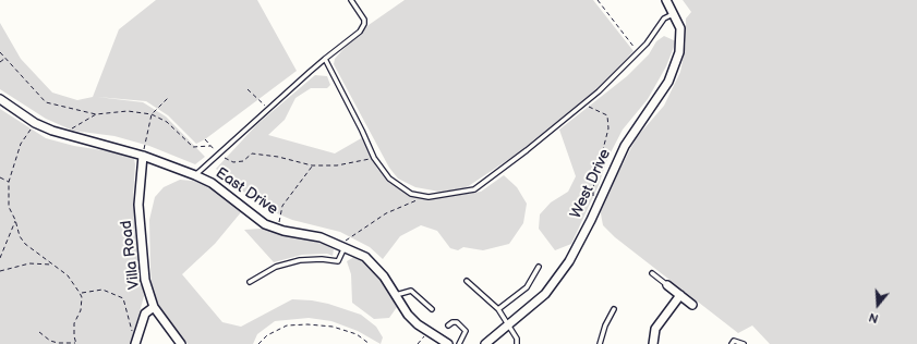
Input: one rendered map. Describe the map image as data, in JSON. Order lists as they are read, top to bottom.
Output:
{
  "streets": {
    "street": ["West Drive", "East Drive", "Villa Road"]
  },
  "crossings": [
    ["East Drive", "Villa Road"]
  ],
  "north": "bottom"
}
